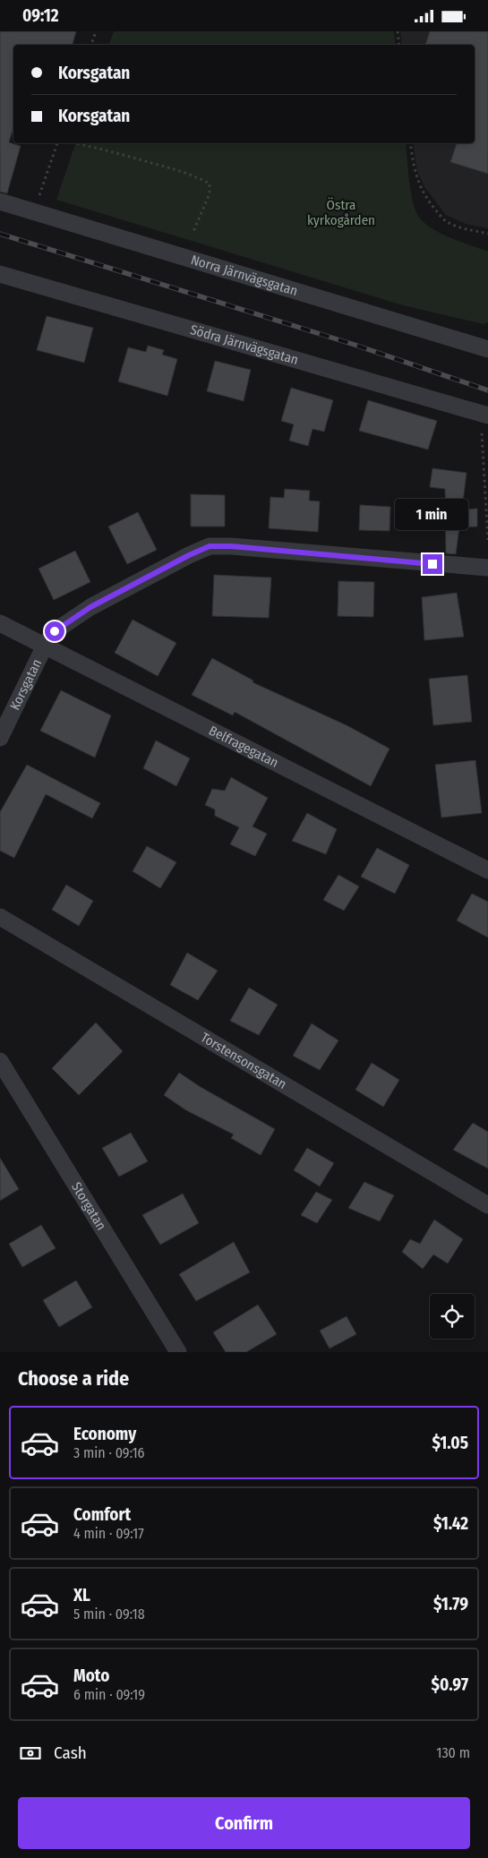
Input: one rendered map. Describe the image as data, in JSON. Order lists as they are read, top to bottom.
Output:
{
  "streets": {
    "street": [
      "Norra Järnvägsgatan",
      "Södra Järnvägsgatan",
      "Korsgatan",
      "Belfragegatan",
      "Torstensonsgatan",
      "Storgatan"
    ]
  },
  "crossings": [
    ["Korsgatan", "Belfragegatan"]
  ],
  "parks": ["Östra kyrkogården"],
  "page": {
    "status": "09:12",
    "banner": ["Korsgatan", "Korsgatan"],
    "bubble": "1 min",
    "heading": "Choose a ride",
    "list": [
      {
        "name": "Economy",
        "note": "3 min · 09:16",
        "value": "$1.05"
      },
      {
        "name": "Comfort",
        "note": "4 min · 09:17",
        "value": "$1.42"
      },
      {
        "name": "XL",
        "note": "5 min · 09:18",
        "value": "$1.79"
      },
      {
        "name": "Moto",
        "note": "6 min · 09:19",
        "value": "$0.97"
      }
    ],
    "pay": ["Cash", "130 m"],
    "buttons": "Confirm"
  }
}
